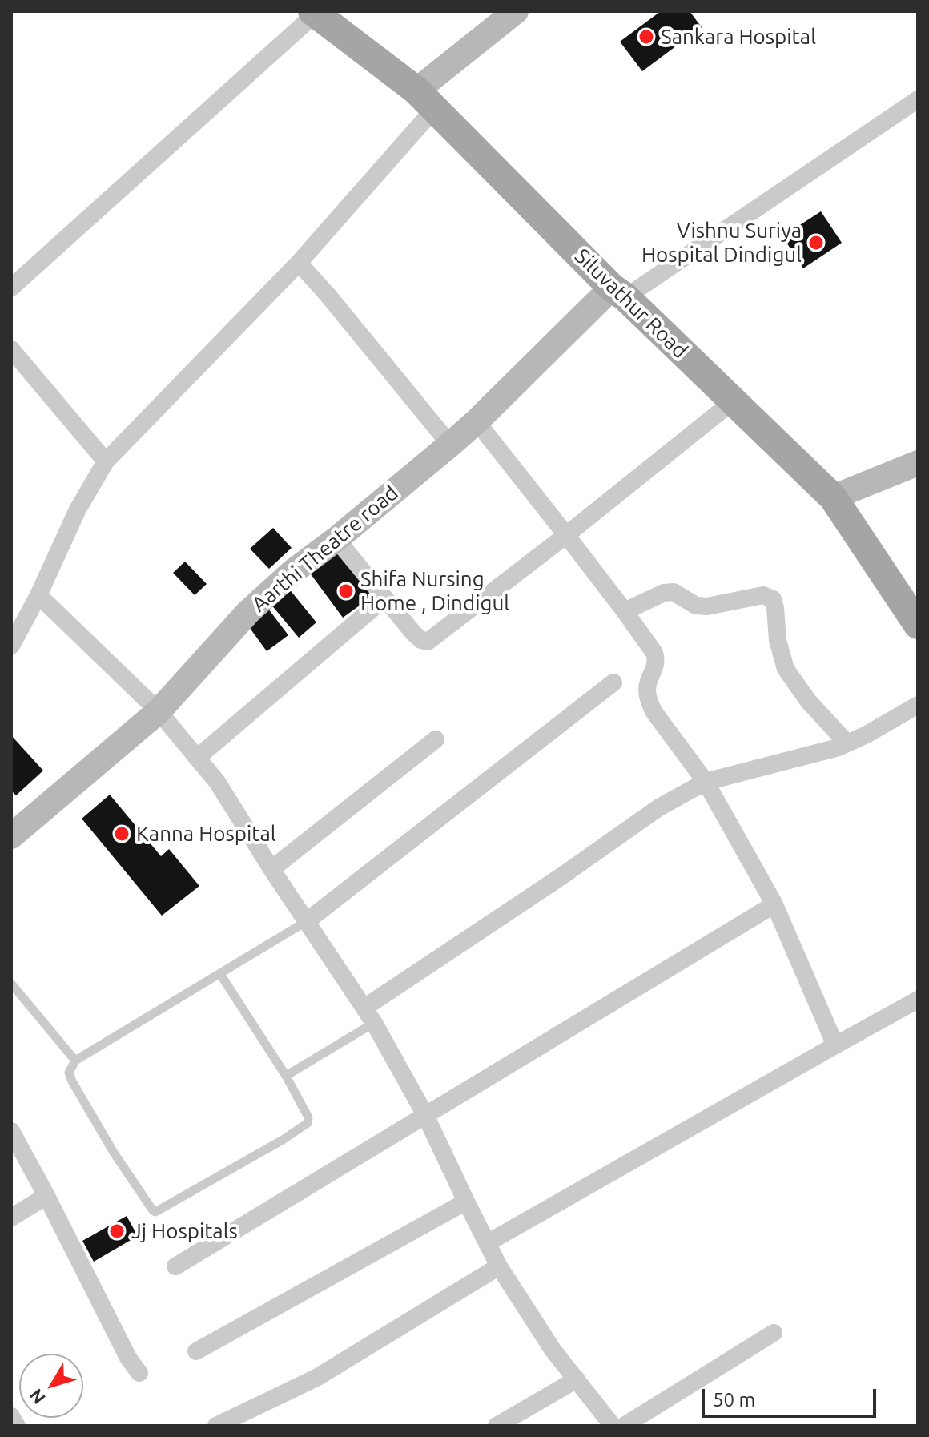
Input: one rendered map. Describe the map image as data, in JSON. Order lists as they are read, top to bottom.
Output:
{
  "streets": {
    "main road": ["Siluvathur Road", "Aarthi Theatre road"]
  },
  "crossings": [
    ["Siluvathur Road", "Aarthi Theatre road"]
  ],
  "places": [
    "Sankara Hospital",
    "Vishnu Suriya Hospital Dindigul",
    "Shifa Nursing Home , Dindigul",
    "Kanna Hospital",
    "Jj Hospitals"
  ],
  "scale_bar": "50 m",
  "north": "bottom left"
}
